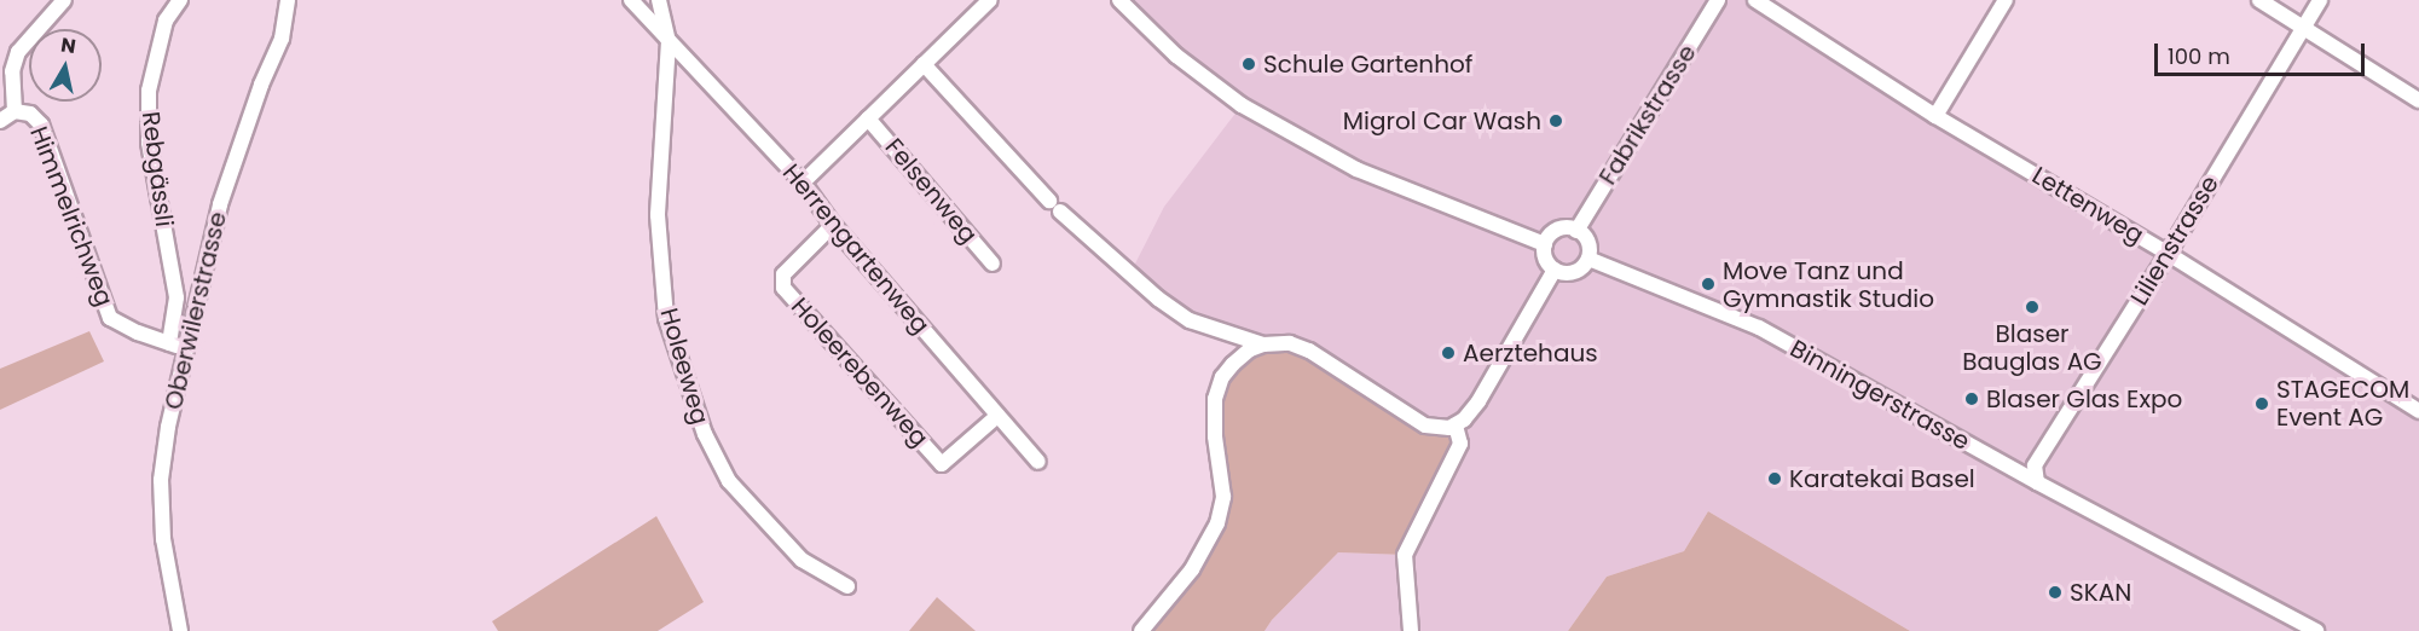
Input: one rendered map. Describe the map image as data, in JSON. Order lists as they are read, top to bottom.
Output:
{
  "streets": {
    "street": [
      "Fabrikstrasse",
      "Rebgässli",
      "Felsenweg",
      "Lettenweg",
      "Himmelrichweg",
      "Lilienstrasse",
      "Herrengartenweg",
      "Oberwilerstrasse",
      "Holeeweg",
      "Holeerebenweg",
      "Binningerstrasse"
    ]
  },
  "crossings": [
    ["Fabrikstrasse", "Binningerstrasse"],
    ["Rebgässli", "Himmelrichweg"],
    ["Felsenweg", "Herrengartenweg"],
    ["Lettenweg", "Lilienstrasse"],
    ["Himmelrichweg", "Oberwilerstrasse"],
    ["Lilienstrasse", "Binningerstrasse"],
    ["Herrengartenweg", "Holeeweg"],
    ["Herrengartenweg", "Holeerebenweg"]
  ],
  "places": [
    "Schule Gartenhof",
    "Migrol Car Wash",
    "Move Tanz und Gymnastik Studio",
    "Blaser Bauglas AG",
    "Aerztehaus",
    "Blaser Glas Expo",
    "STAGECOM Event AG",
    "Karatekai Basel",
    "SKAN"
  ],
  "scale_bar": "100 m",
  "north": "top"
}
